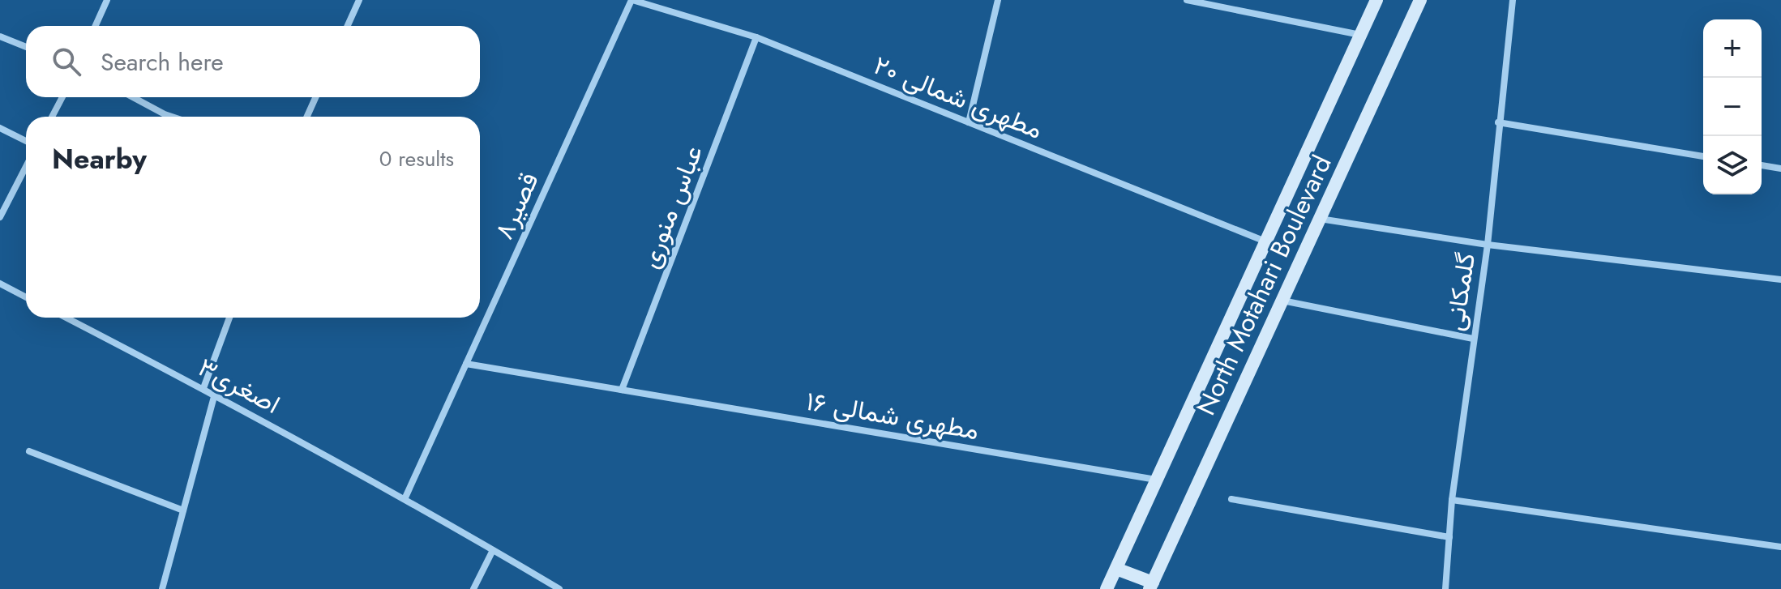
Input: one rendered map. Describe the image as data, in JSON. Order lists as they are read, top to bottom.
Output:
{
  "streets": {
    "main road": ["North Motahari Boulevard"],
    "street": [
      "مطهری شمالی ۲۰",
      "قصیر۸",
      "عباس منوری",
      "گلمکانی",
      "اصغری۳",
      "مطهری شمالی ۱۶"
    ]
  },
  "crossings": [
    ["مطهری شمالی ۲۰", "قصیر۸"],
    ["مطهری شمالی ۲۰", "عباس منوری"],
    ["مطهری شمالی ۲۰", "North Motahari Boulevard"],
    ["قصیر۸", "اصغری۳"],
    ["قصیر۸", "مطهری شمالی ۱۶"],
    ["عباس منوری", "مطهری شمالی ۱۶"],
    ["North Motahari Boulevard", "مطهری شمالی ۱۶"]
  ],
  "page": {
    "map_buttons": ["+", "−"],
    "search": "Search here",
    "heading": ["Nearby", "0 results"]
  }
}
